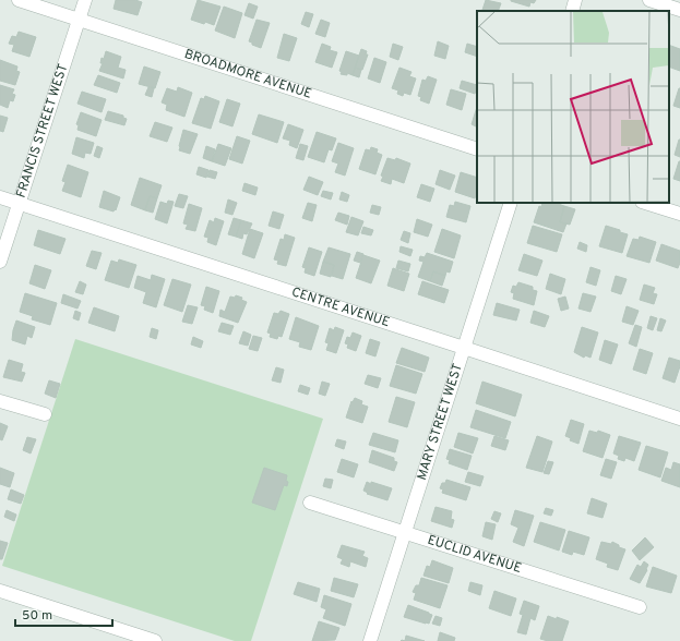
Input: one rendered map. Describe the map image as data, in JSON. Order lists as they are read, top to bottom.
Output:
{
  "streets": {
    "street": [
      "BROADMORE AVENUE",
      "FRANCIS STREET WEST",
      "CENTRE AVENUE",
      "MARY STREET WEST",
      "EUCLID AVENUE"
    ]
  },
  "crossings": [
    ["BROADMORE AVENUE", "FRANCIS STREET WEST"],
    ["FRANCIS STREET WEST", "CENTRE AVENUE"],
    ["CENTRE AVENUE", "MARY STREET WEST"],
    ["MARY STREET WEST", "EUCLID AVENUE"]
  ],
  "scale_bar": "50 m"
}
